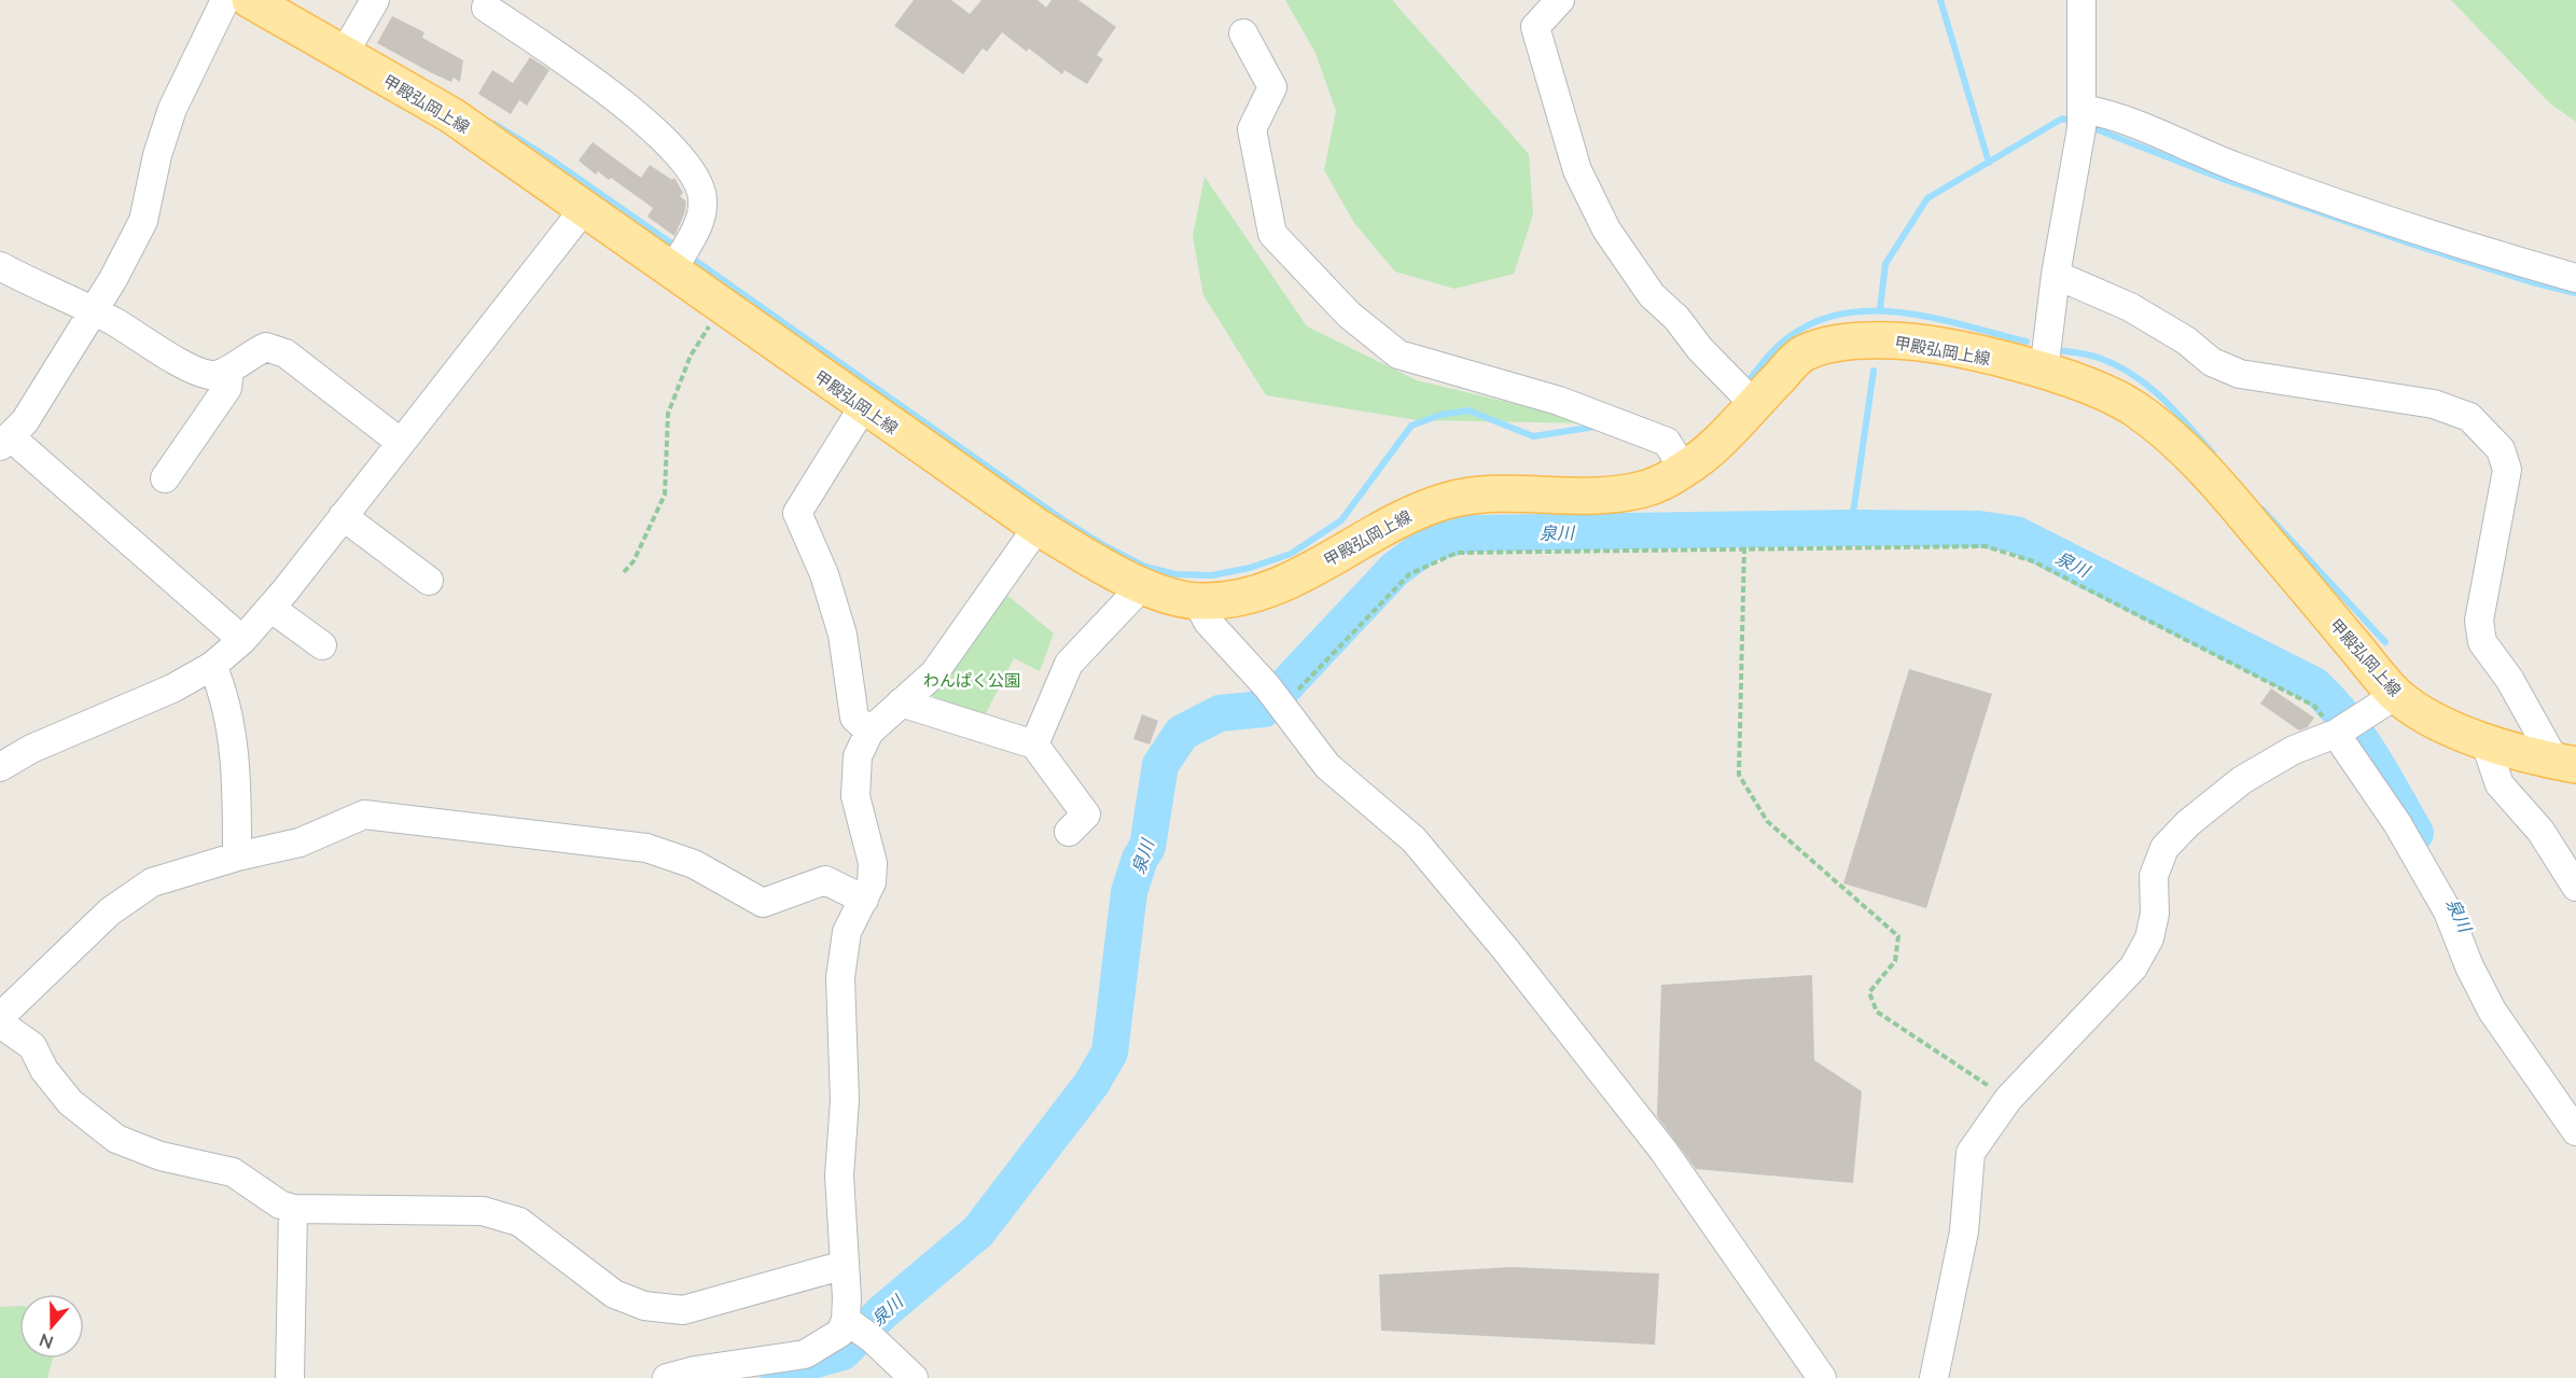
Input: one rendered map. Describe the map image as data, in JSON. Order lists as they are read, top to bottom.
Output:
{
  "streets": {
    "main road": ["甲殿弘岡上線"]
  },
  "water": ["泉川"],
  "parks": ["わんぱく公園"],
  "north": "bottom"
}
